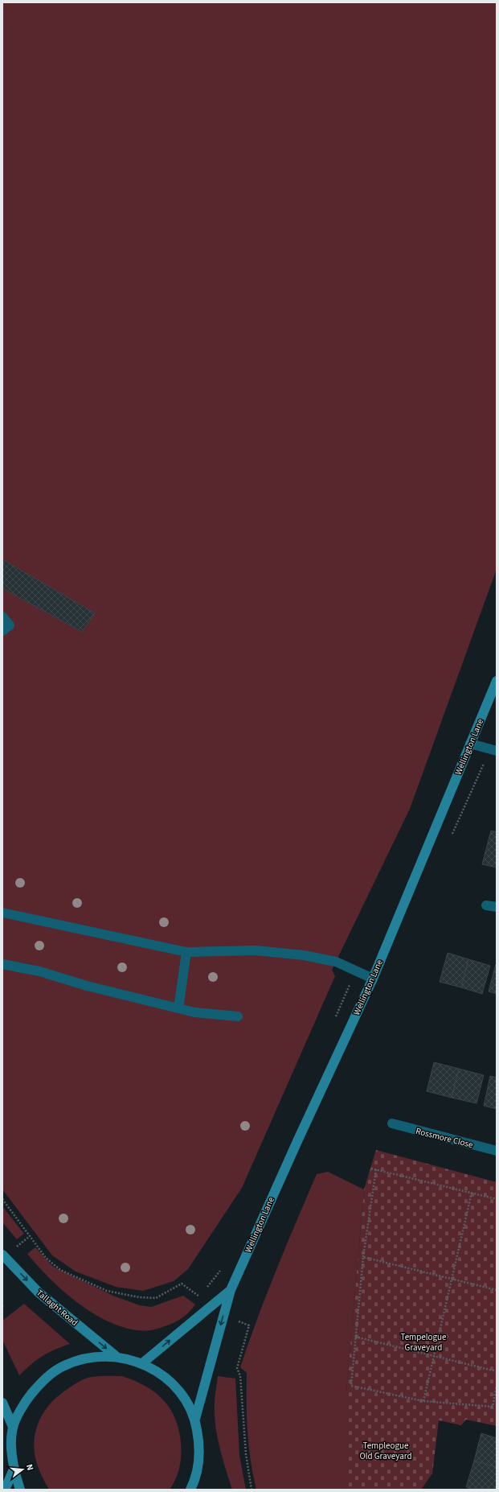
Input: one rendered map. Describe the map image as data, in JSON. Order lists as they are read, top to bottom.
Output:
{
  "streets": {
    "street": ["Wellington Lane", "Rossmore Close", "Tallaght Road"]
  },
  "one_way": ["Tallaght Road"],
  "parks": ["Tempelogue Graveyard", "Templeogue Old Graveyard"],
  "north": "right"
}
